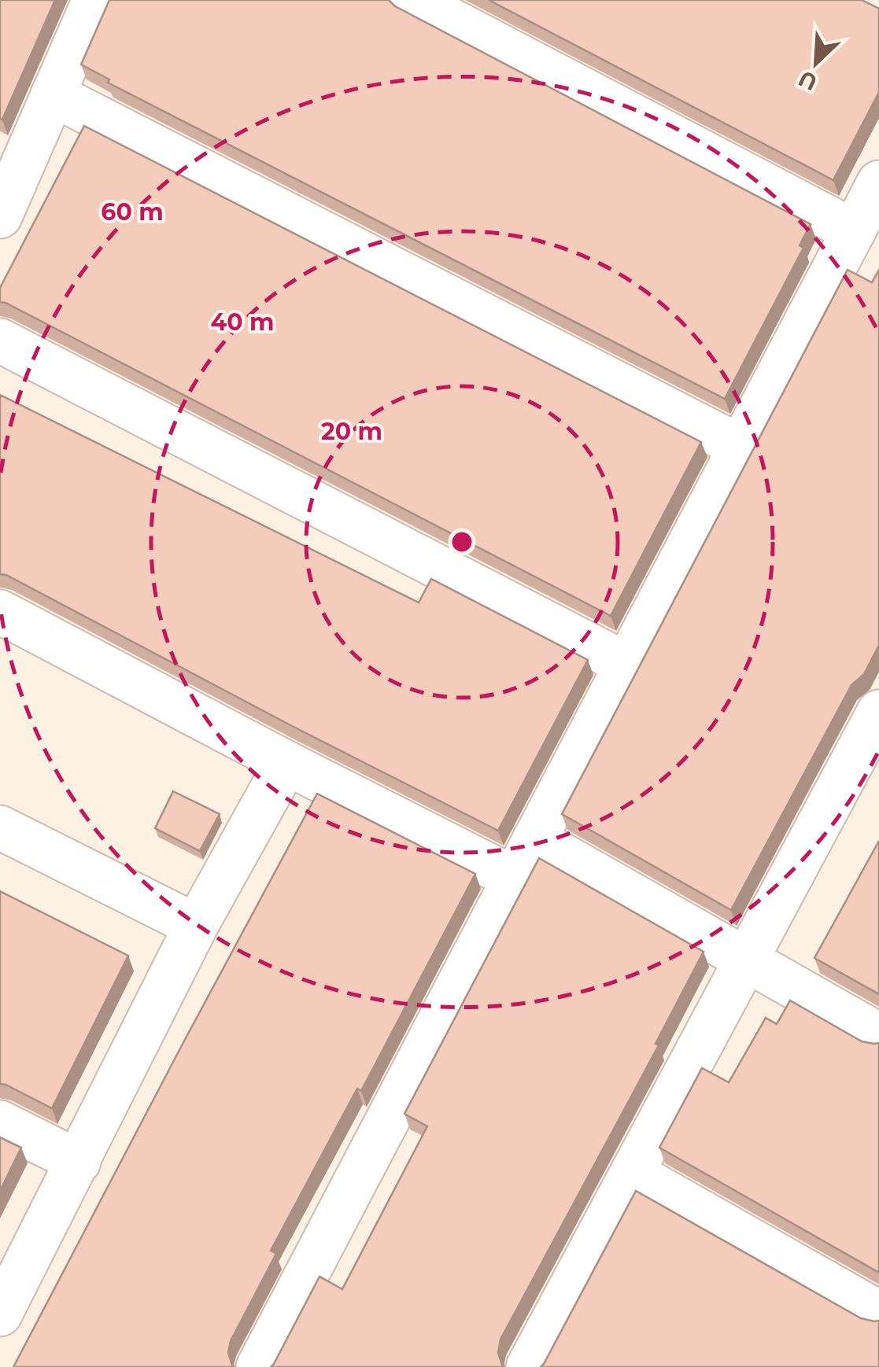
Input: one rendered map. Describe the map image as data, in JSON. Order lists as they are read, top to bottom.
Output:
{
  "north": "bottom left",
  "rings": ["60 m", "40 m", "20 m"]
}
